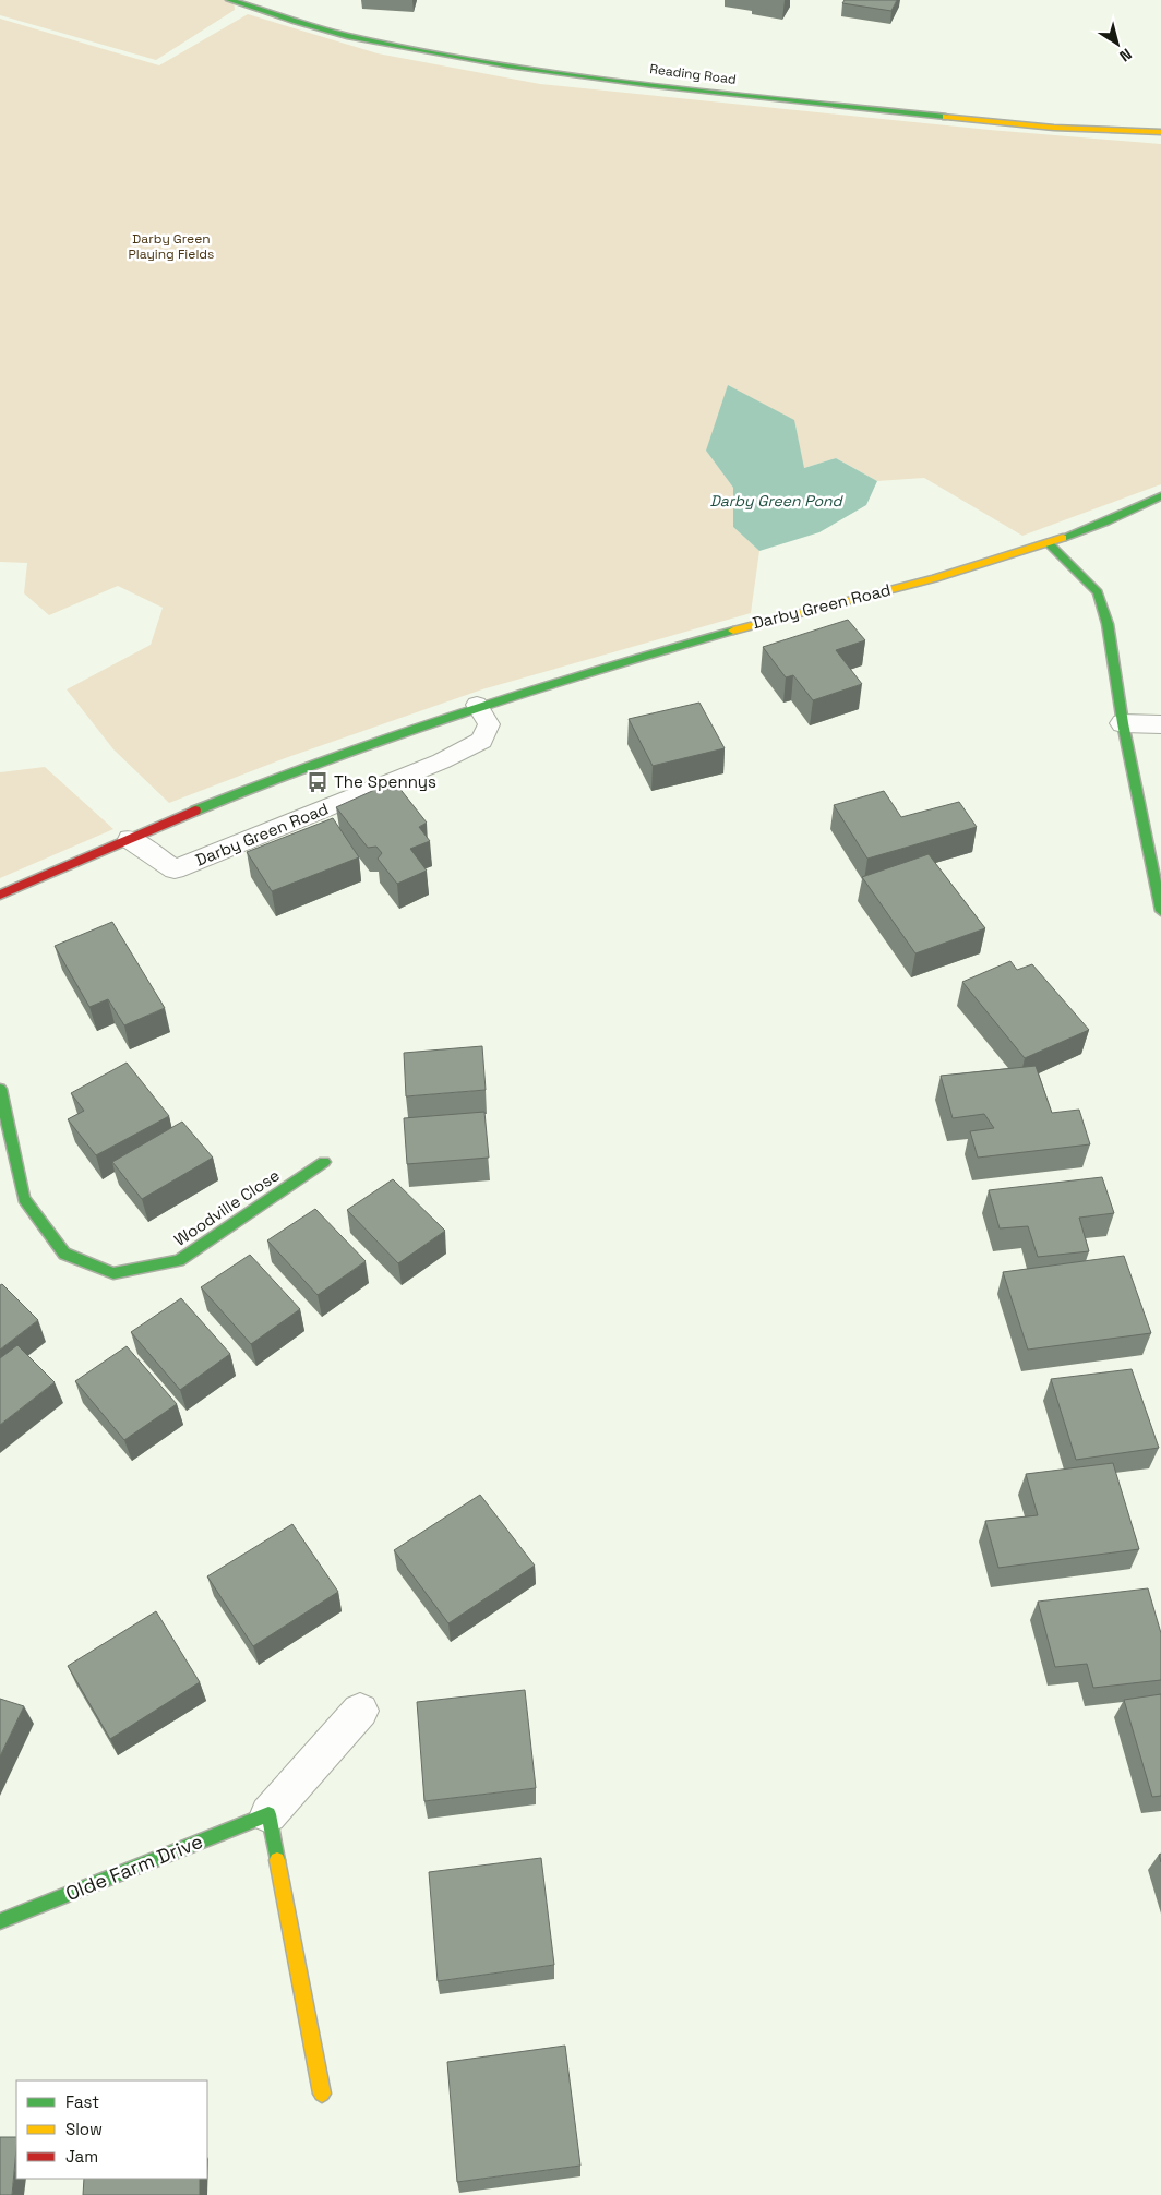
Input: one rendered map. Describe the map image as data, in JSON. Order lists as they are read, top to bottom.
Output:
{
  "streets": {
    "street": [
      "Reading Road",
      "Darby Green Road",
      "Woodville Close",
      "Olde Farm Drive"
    ]
  },
  "water": ["Darby Green Pond"],
  "parks": ["Darby Green Playing Fields"],
  "places": {
    "bus stop": ["The Spennys"]
  },
  "legend": ["Fast", "Slow", "Jam"],
  "north": "bottom right"
}
